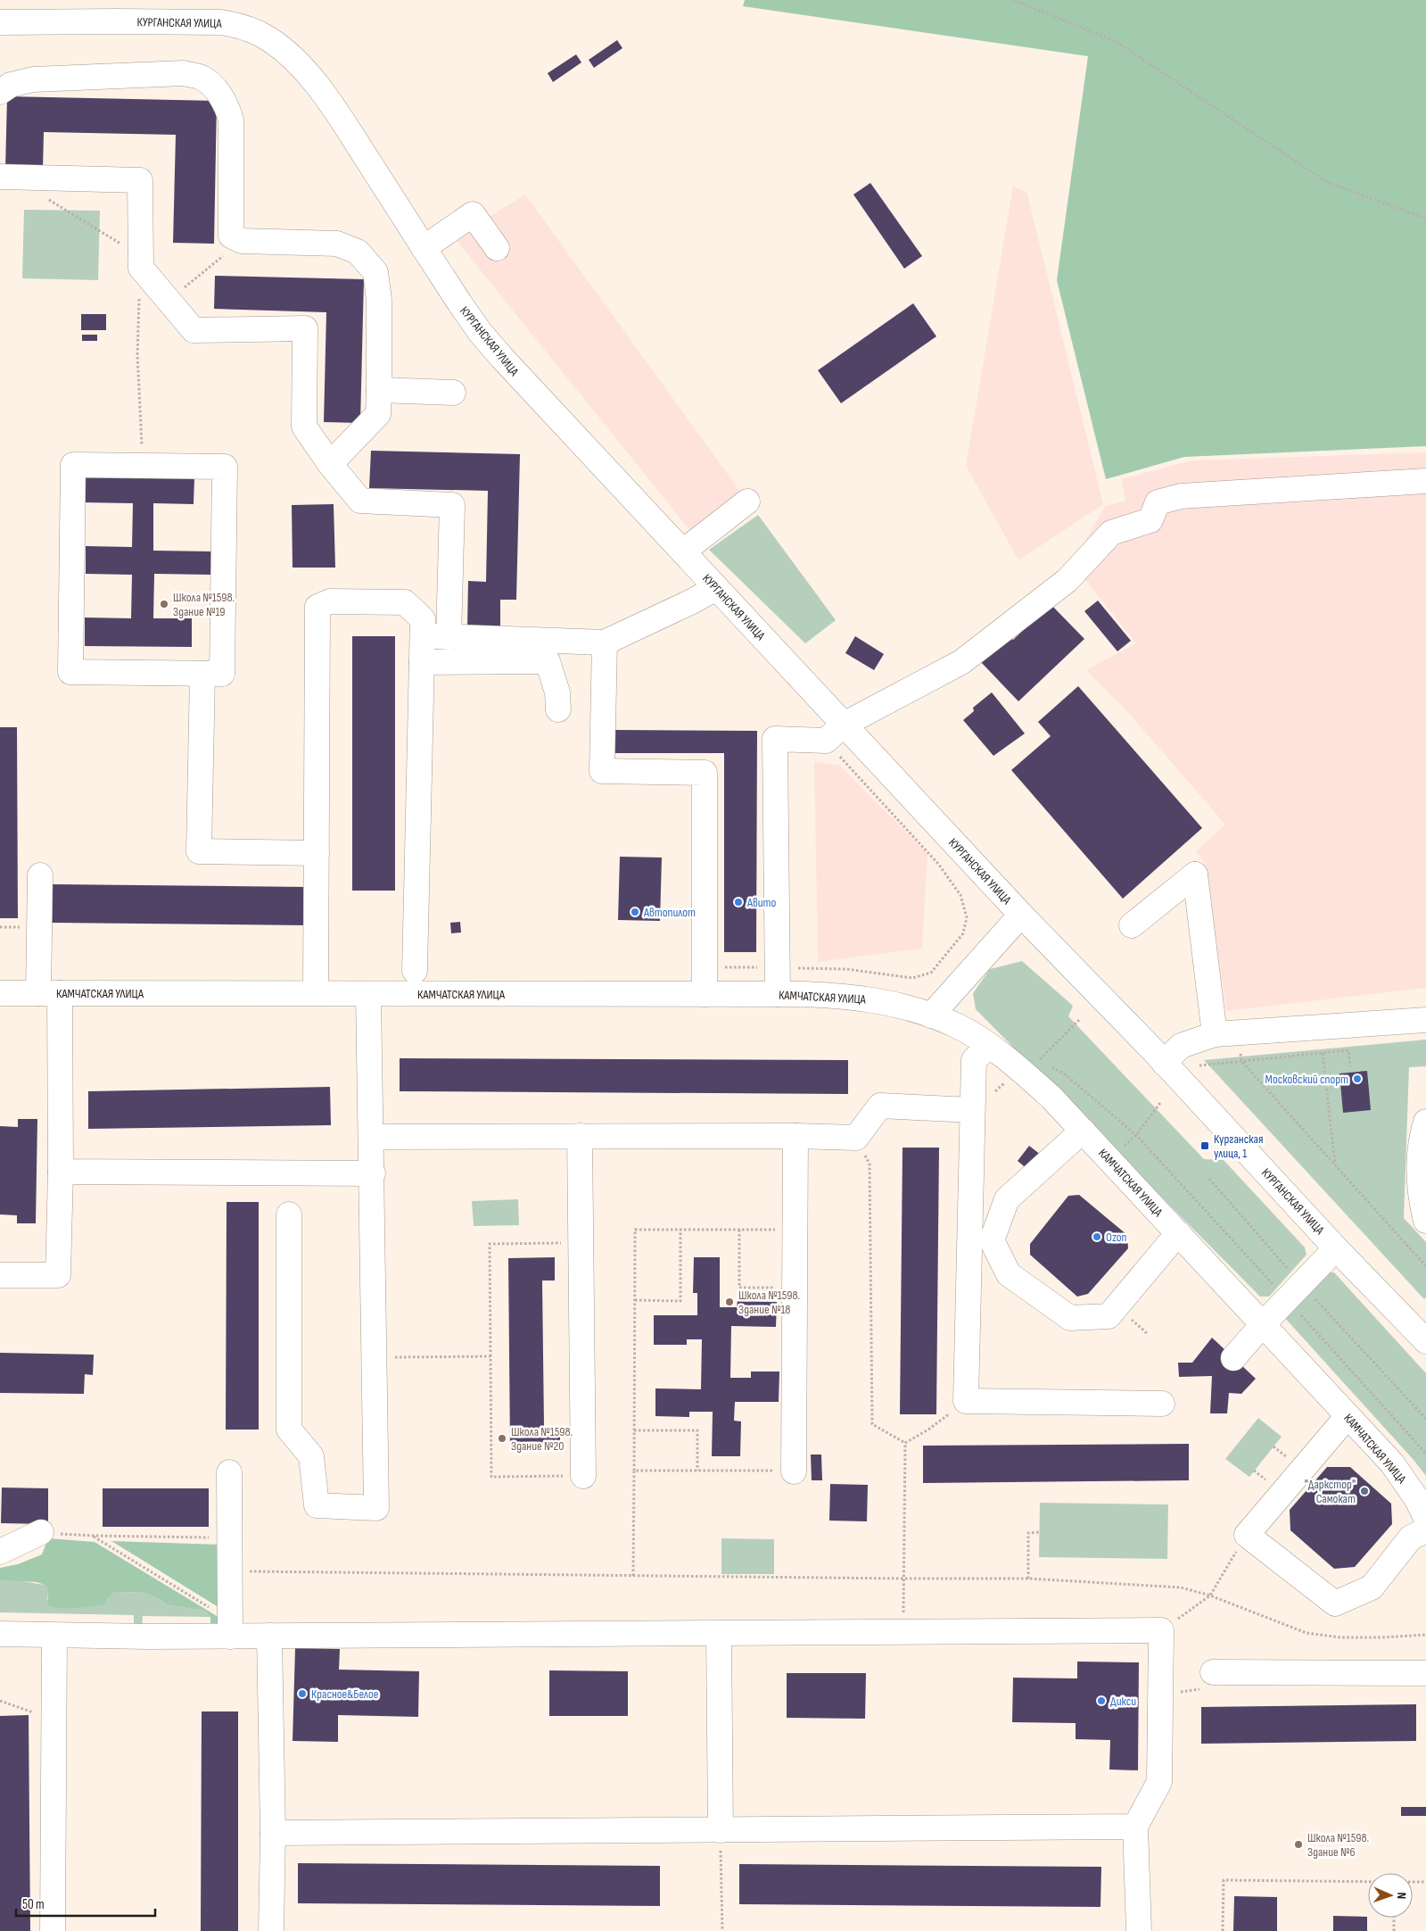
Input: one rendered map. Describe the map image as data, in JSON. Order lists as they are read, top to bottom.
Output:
{
  "streets": {
    "street": ["КУРГАНСКАЯ УЛИЦА", "КАМЧАТСКАЯ УЛИЦА"]
  },
  "places": {
    "other": [
      "Школа №1598. Здание №19",
      "Авито",
      "Автопилот",
      "Московский спорт",
      "Ozon",
      "Школа №1598. Здание №18",
      "Школа №1598. Здание №20",
      "\"Даркстор\" Самокат",
      "Красное&Белое",
      "Дикси",
      "Школа №1598. Здание №6"
    ],
    "transit": ["Курганская улица, 1"]
  },
  "scale_bar": "50 m",
  "north": "right"
}
